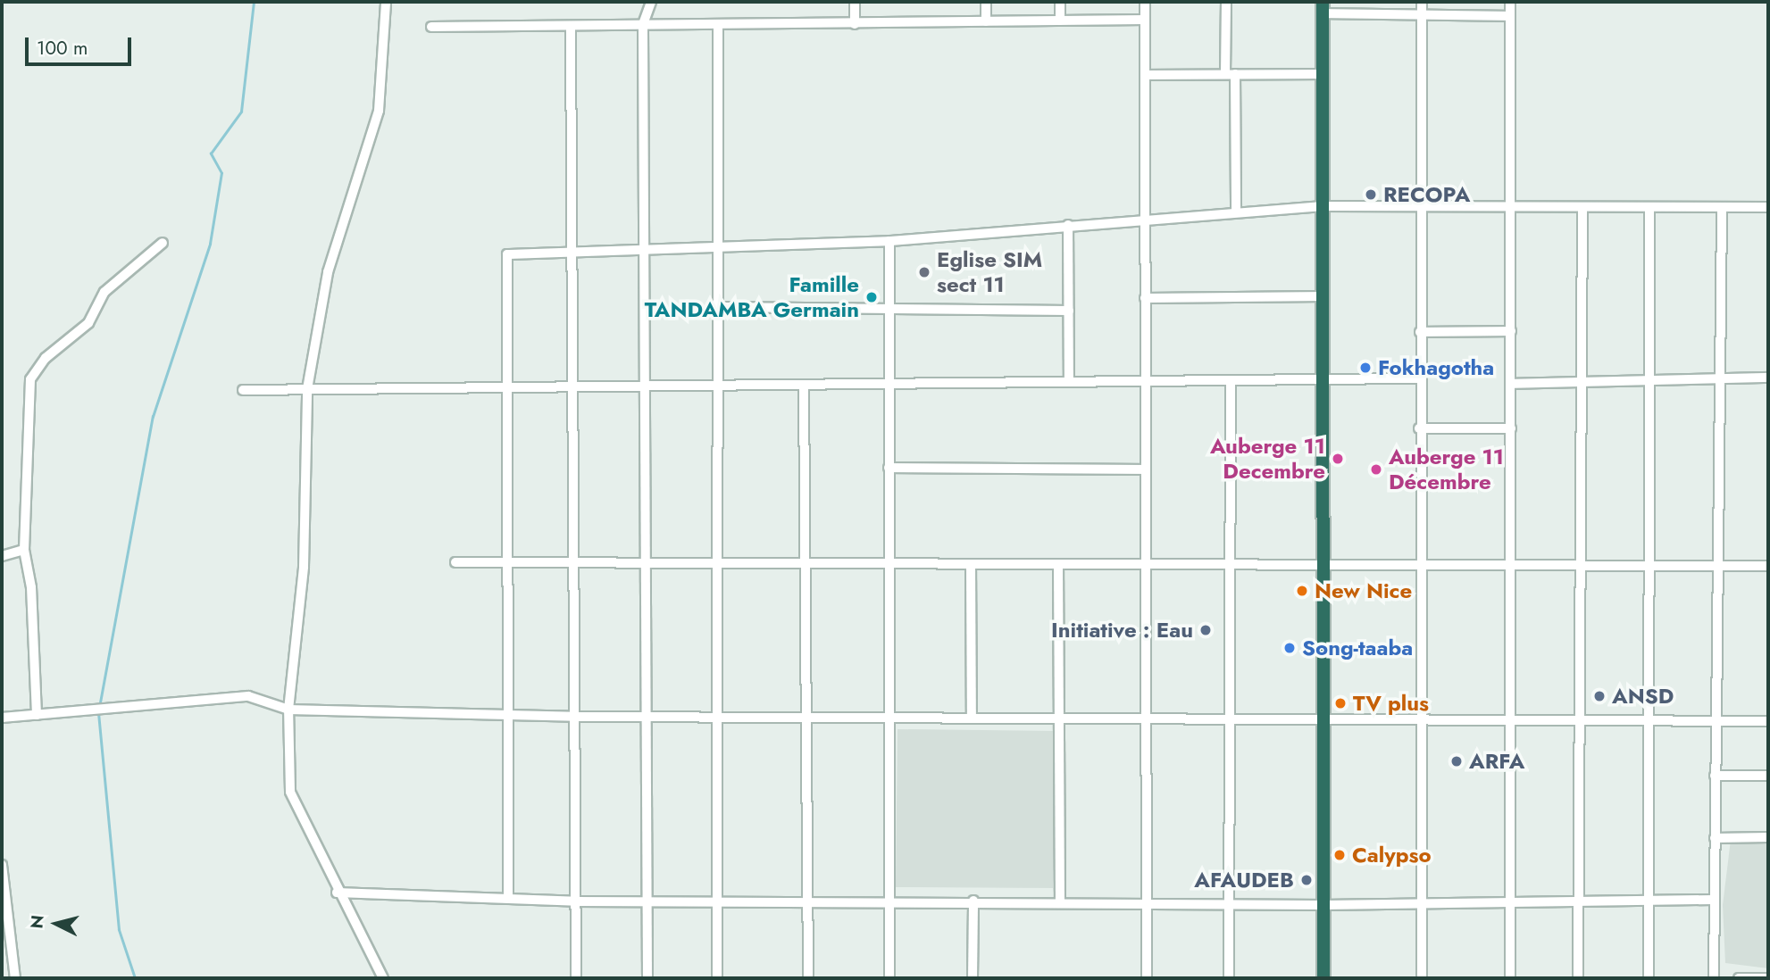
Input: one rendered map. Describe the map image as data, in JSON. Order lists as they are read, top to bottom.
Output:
{
  "places": [
    "RECOPA",
    "Eglise SIM sect 11",
    "Famille TANDAMBA Germain",
    "Fokhagotha",
    "Auberge 11 Decembre",
    "Auberge 11 Décembre",
    "New Nice",
    "Initiative : Eau",
    "Song-taaba",
    "ANSD",
    "TV plus",
    "ARFA",
    "Calypso",
    "AFAUDEB"
  ],
  "scale_bar": "100 m",
  "north": "left"
}
